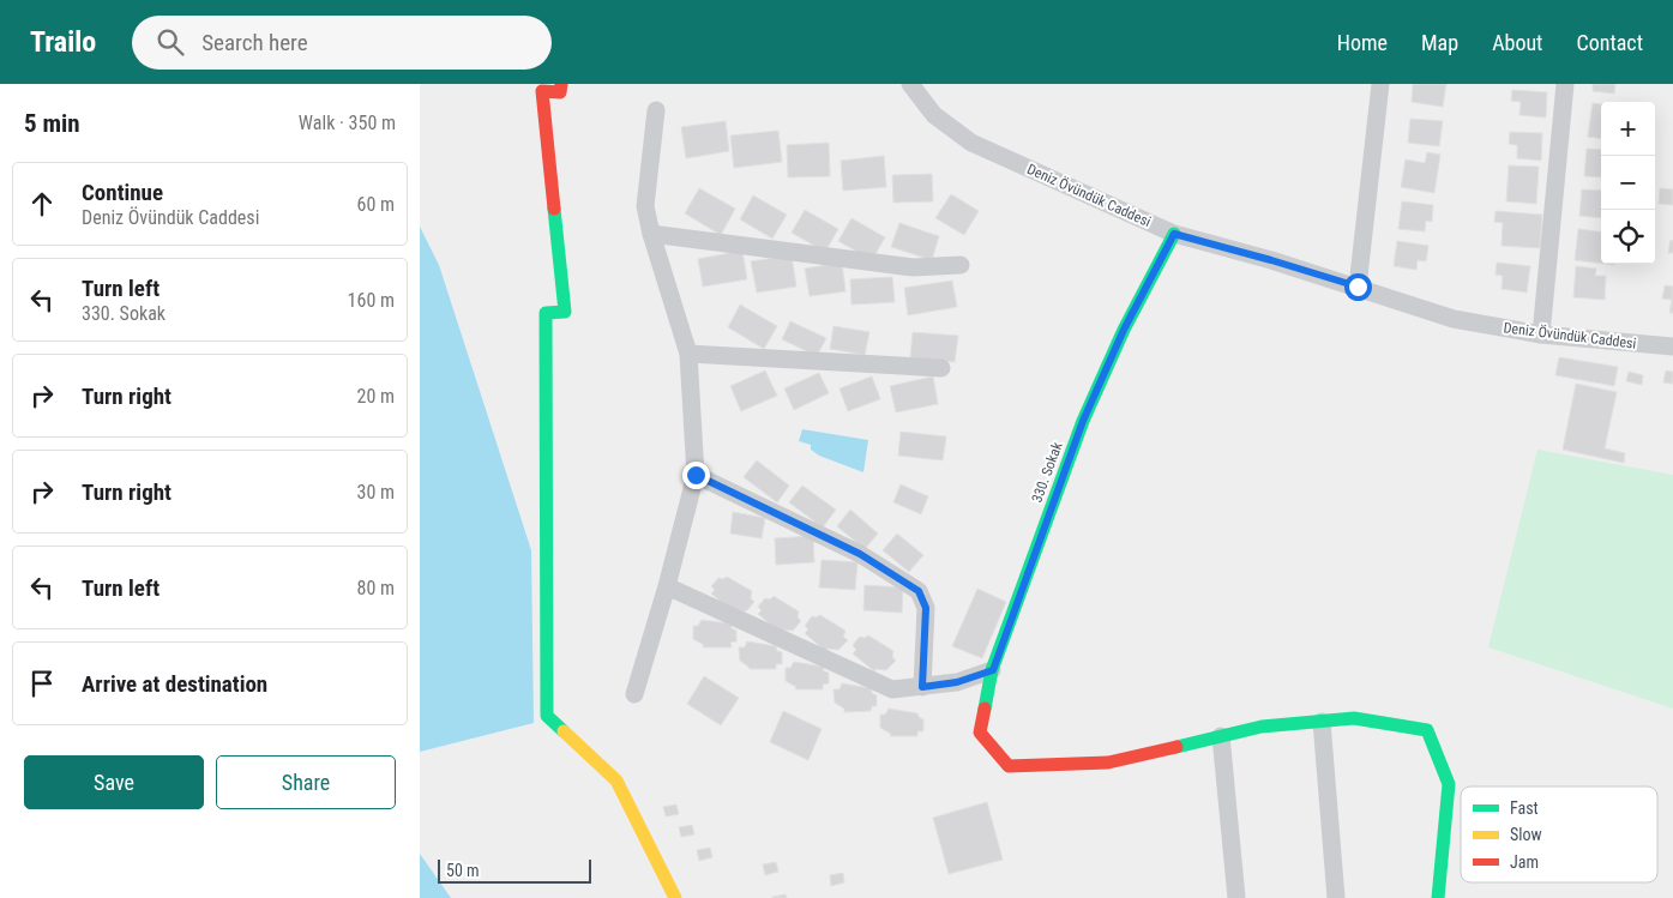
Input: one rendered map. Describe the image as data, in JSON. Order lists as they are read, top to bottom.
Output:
{
  "streets": {
    "street": ["Deniz Övündük Caddesi", "330. Sokak"]
  },
  "crossings": [
    ["Deniz Övündük Caddesi", "330. Sokak"]
  ],
  "legend": ["Fast", "Slow", "Jam"],
  "scale_bar": "50 m",
  "page": {
    "header": "Trailo",
    "search": "Search here",
    "nav": [
      "Home",
      "Map",
      "About",
      "Contact"
    ],
    "heading": ["5 min", "Walk · 350 m"],
    "map_buttons": ["+", "−"],
    "list": [
      ["Continue", "Deniz Övündük Caddesi", "60 m"],
      ["Turn left", "330. Sokak", "160 m"],
      ["Turn right", "20 m"],
      ["Turn right", "30 m"],
      ["Turn left", "80 m"],
      "Arrive at destination"
    ],
    "buttons": ["Save", "Share"],
    "scale": "50 m"
  }
}
